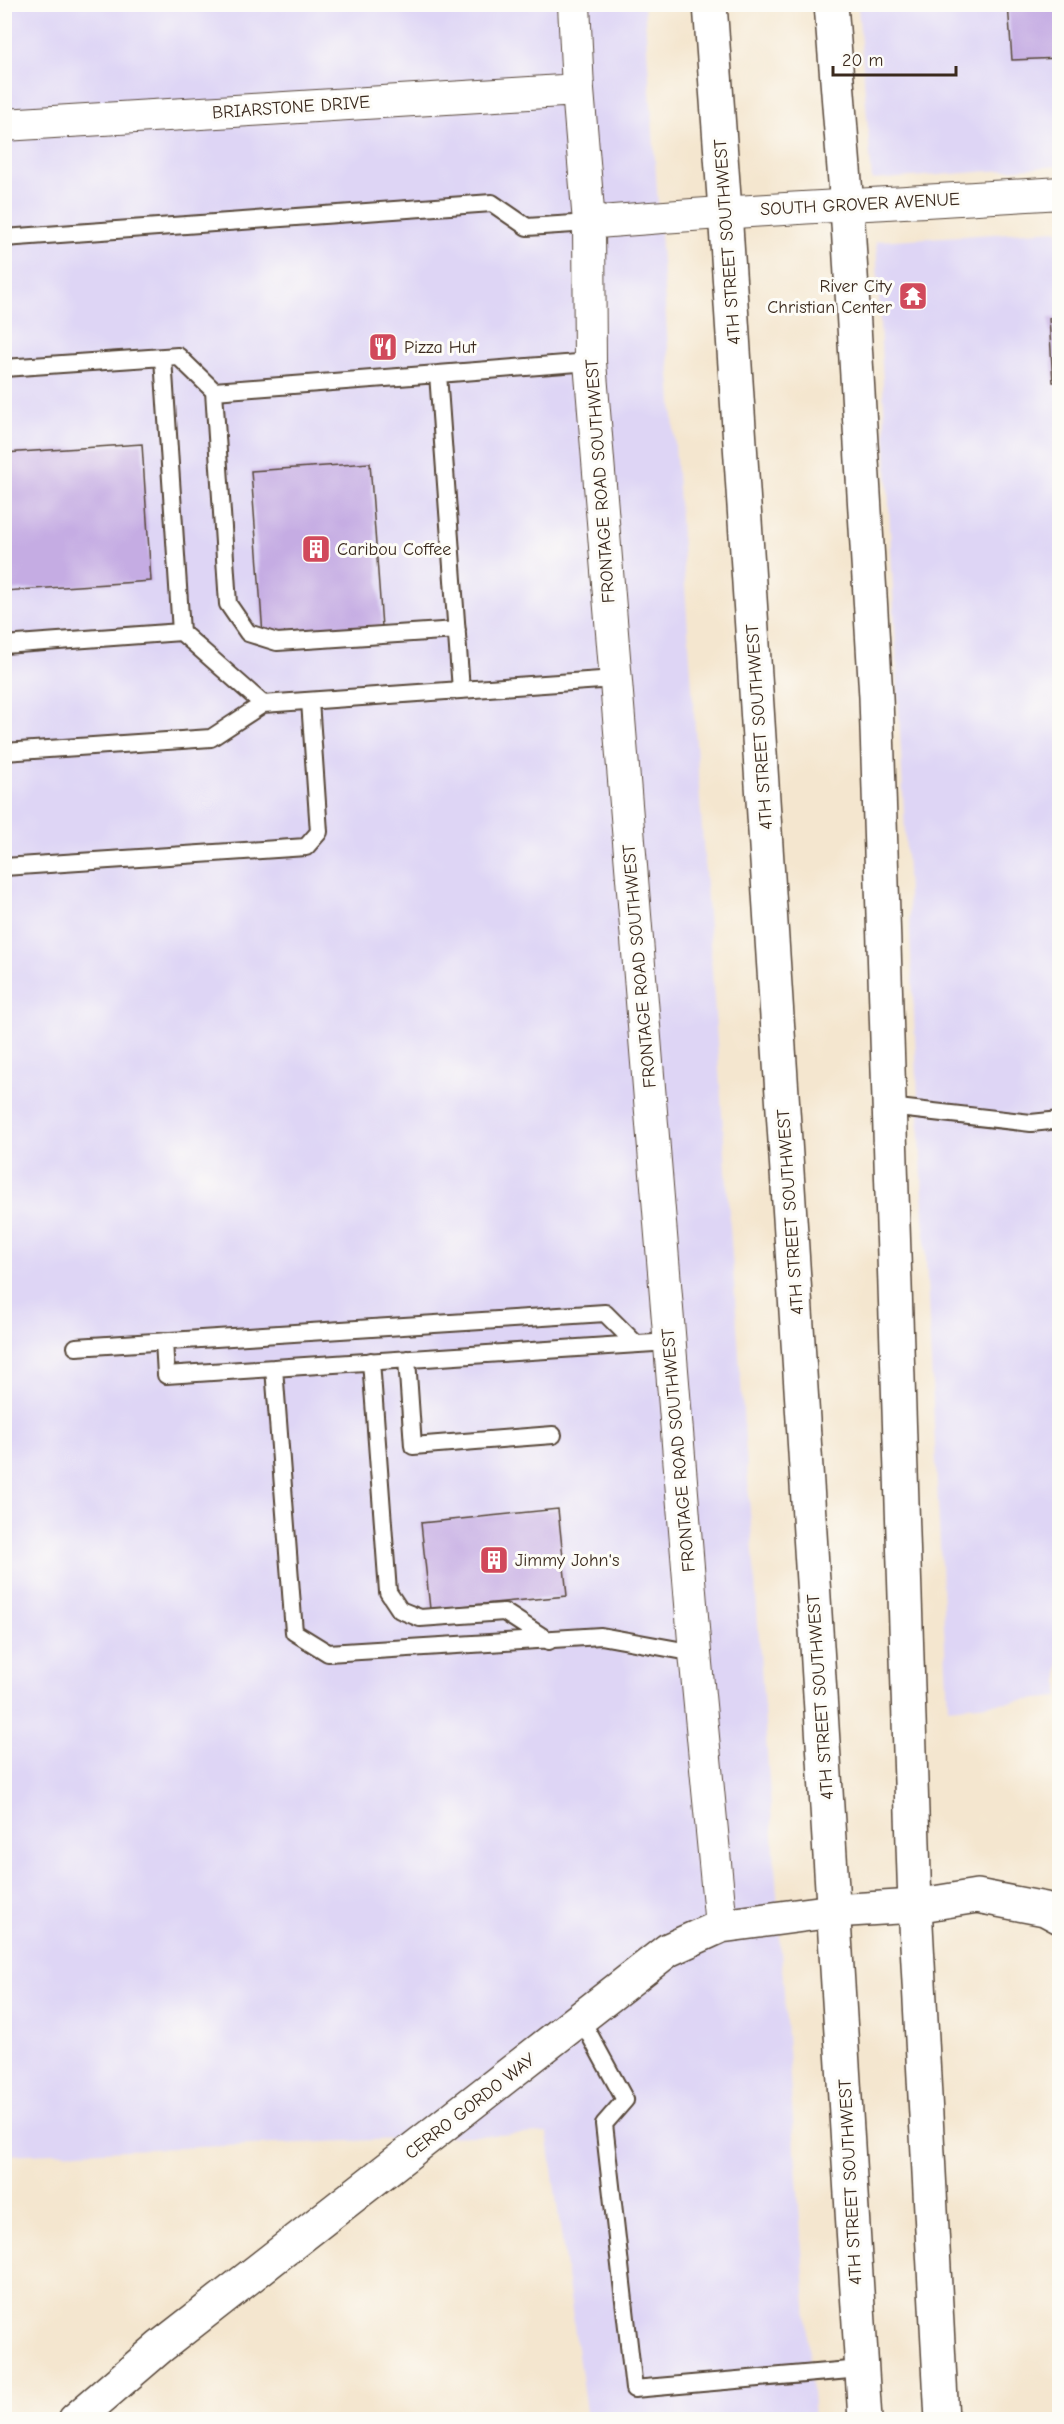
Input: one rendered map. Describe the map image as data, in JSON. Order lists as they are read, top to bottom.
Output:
{
  "streets": {
    "main road": ["4TH STREET SOUTHWEST", "CERRO GORDO WAY"],
    "street": ["BRIARSTONE DRIVE", "SOUTH GROVER AVENUE", "FRONTAGE ROAD SOUTHWEST"]
  },
  "crossings": [
    ["BRIARSTONE DRIVE", "FRONTAGE ROAD SOUTHWEST"],
    ["SOUTH GROVER AVENUE", "4TH STREET SOUTHWEST"],
    ["SOUTH GROVER AVENUE", "FRONTAGE ROAD SOUTHWEST"],
    ["4TH STREET SOUTHWEST", "CERRO GORDO WAY"],
    ["FRONTAGE ROAD SOUTHWEST", "CERRO GORDO WAY"]
  ],
  "places": {
    "temple": ["River City Christian Center"],
    "restaurant": ["Pizza Hut"],
    "building": ["Caribou Coffee", "Jimmy John's"]
  },
  "scale_bar": "20 m"
}
